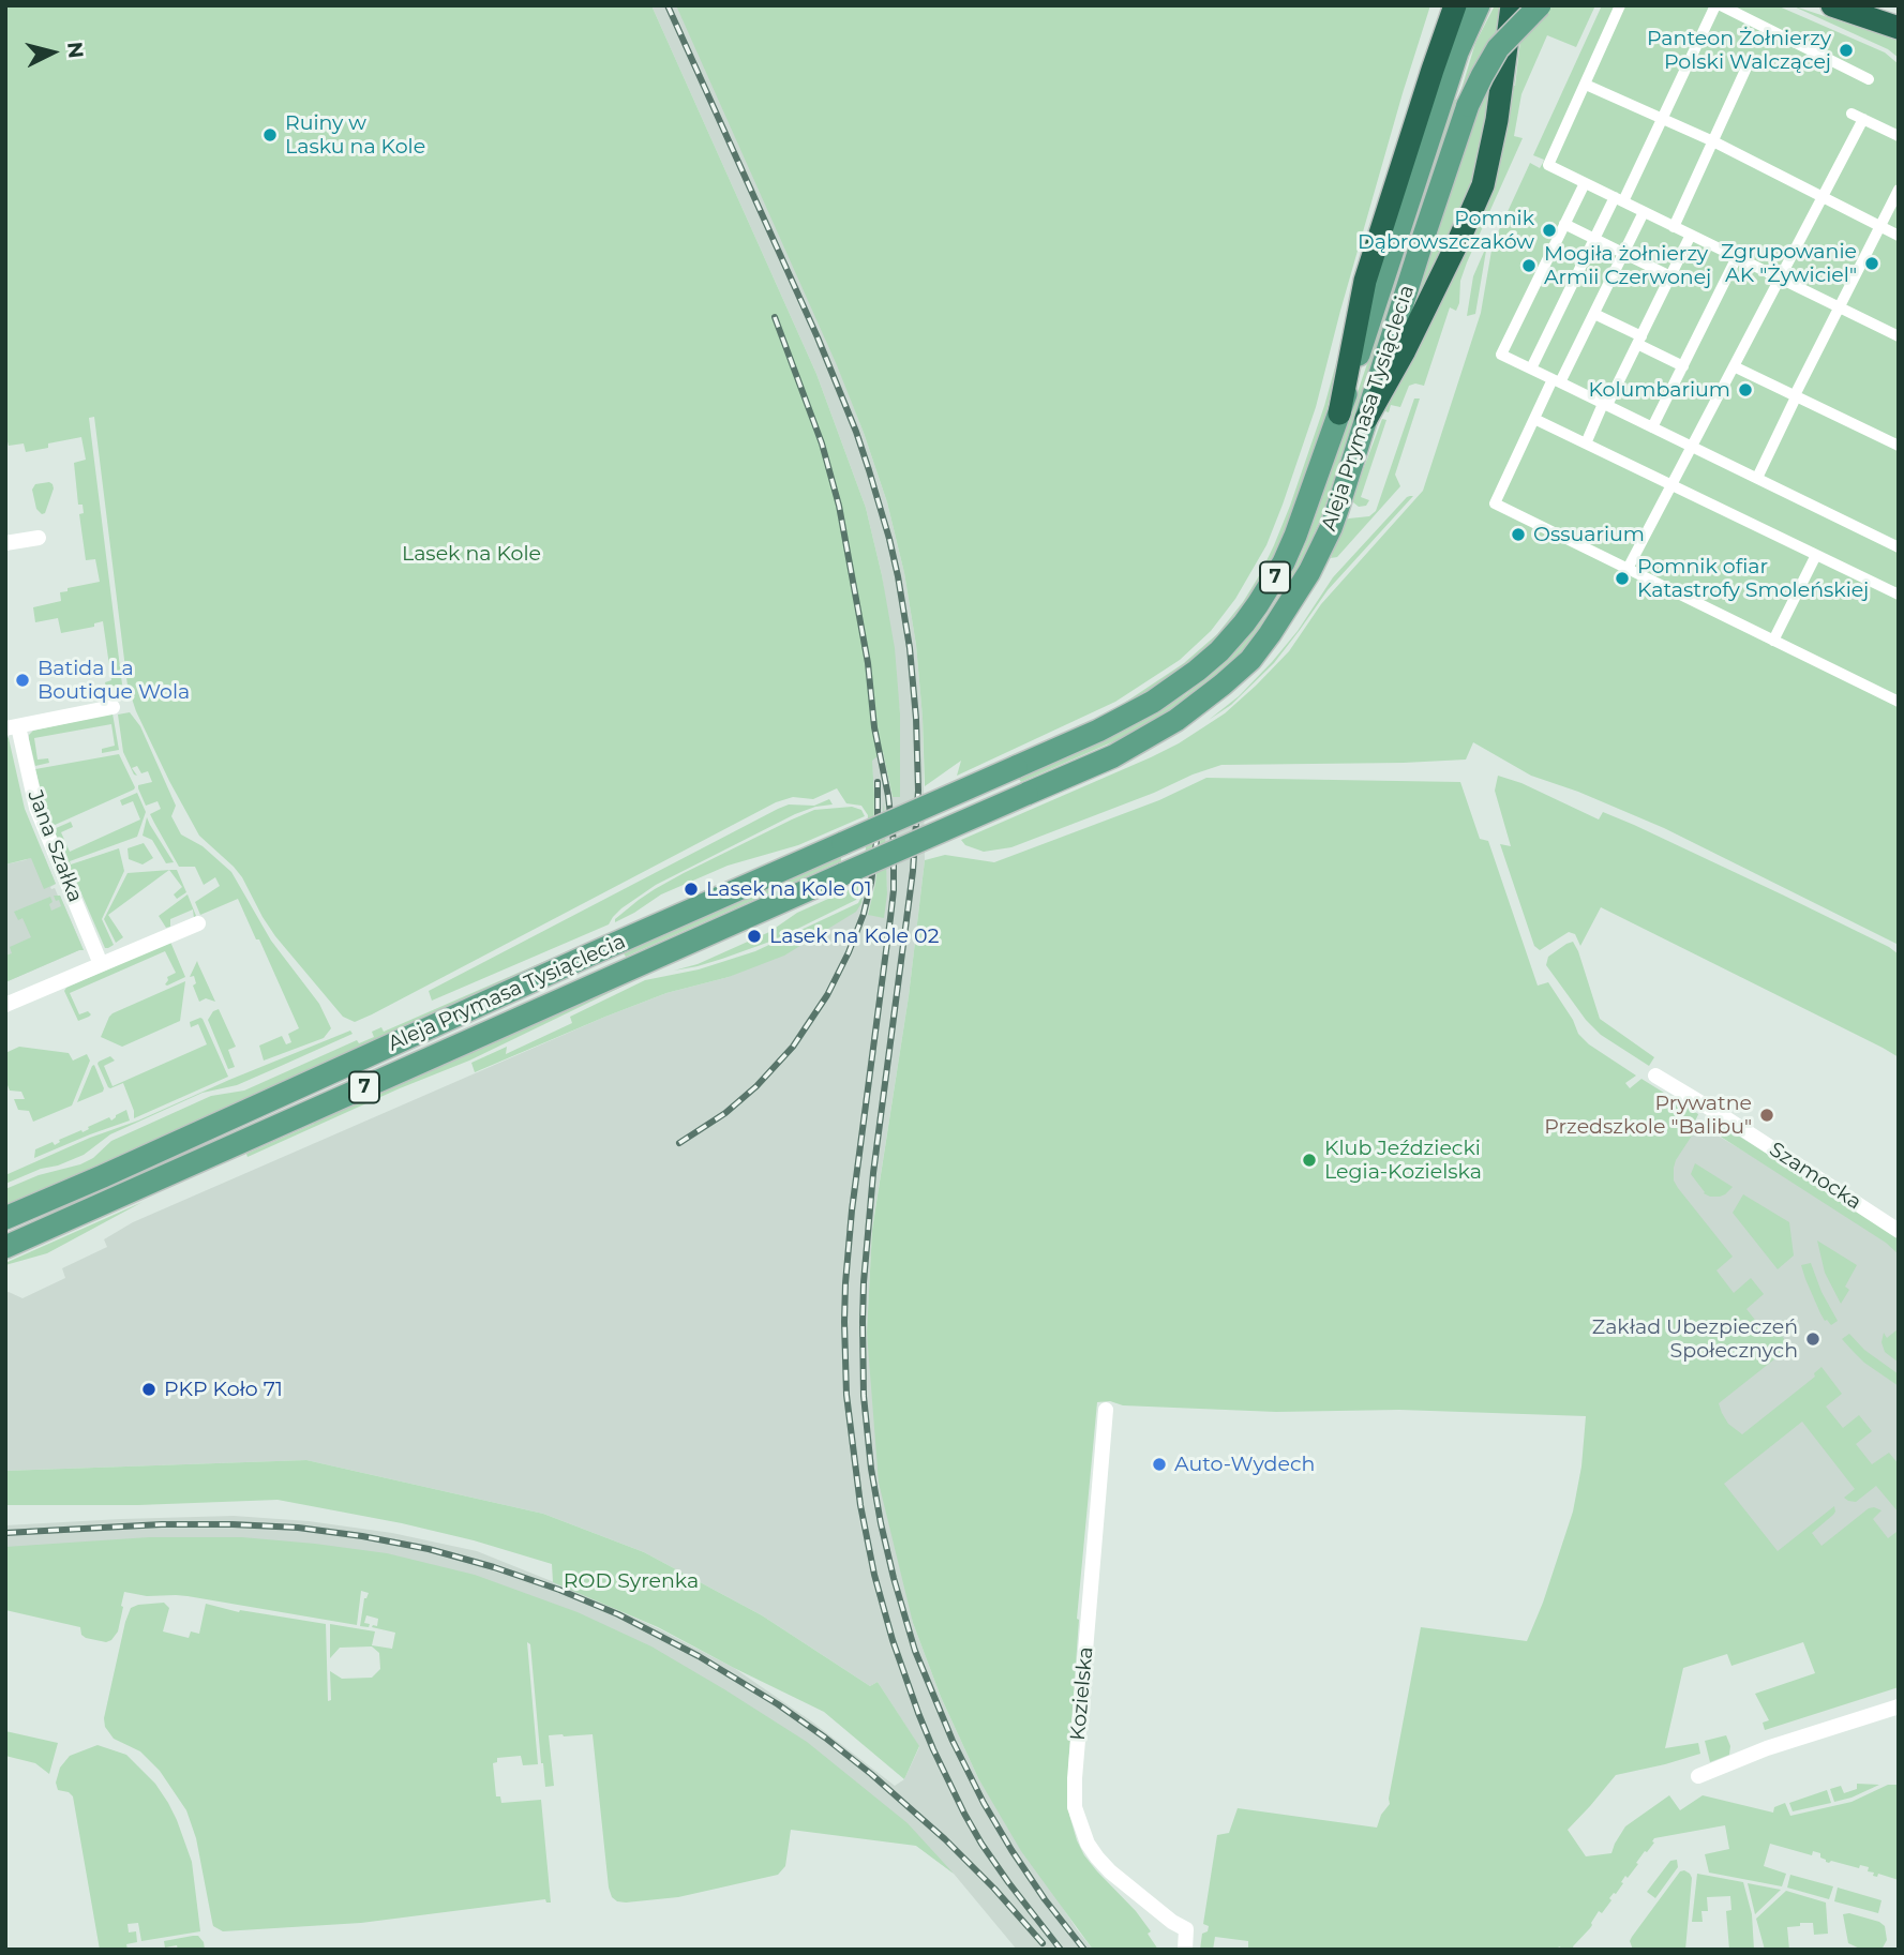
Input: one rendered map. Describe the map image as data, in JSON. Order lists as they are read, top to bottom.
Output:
{
  "streets": {
    "main road": ["Aleja Prymasa Tysiąclecia", "7"],
    "street": ["Jana Szałka", "Szamocka", "Kozielska"]
  },
  "parks": ["Lasek na Kole", "ROD Syrenka"],
  "places": [
    "Panteon Żołnierzy Polski Walczącej",
    "Ruiny w Lasku na Kole",
    "Pomnik Dąbrowszczaków",
    "Zgrupowanie AK \"Żywiciel\"",
    "Mogiła żołnierzy Armii Czerwonej",
    "Kolumbarium",
    "Ossuarium",
    "Pomnik ofiar Katastrofy Smoleńskiej",
    "Batida La Boutique Wola",
    "Lasek na Kole 01",
    "Lasek na Kole 02",
    "Prywatne Przedszkole \"Balibu\"",
    "Klub Jeździecki Legia-Kozielska",
    "Zakład Ubezpieczeń Społecznych",
    "PKP Koło 71",
    "Auto-Wydech"
  ],
  "north": "right"
}
